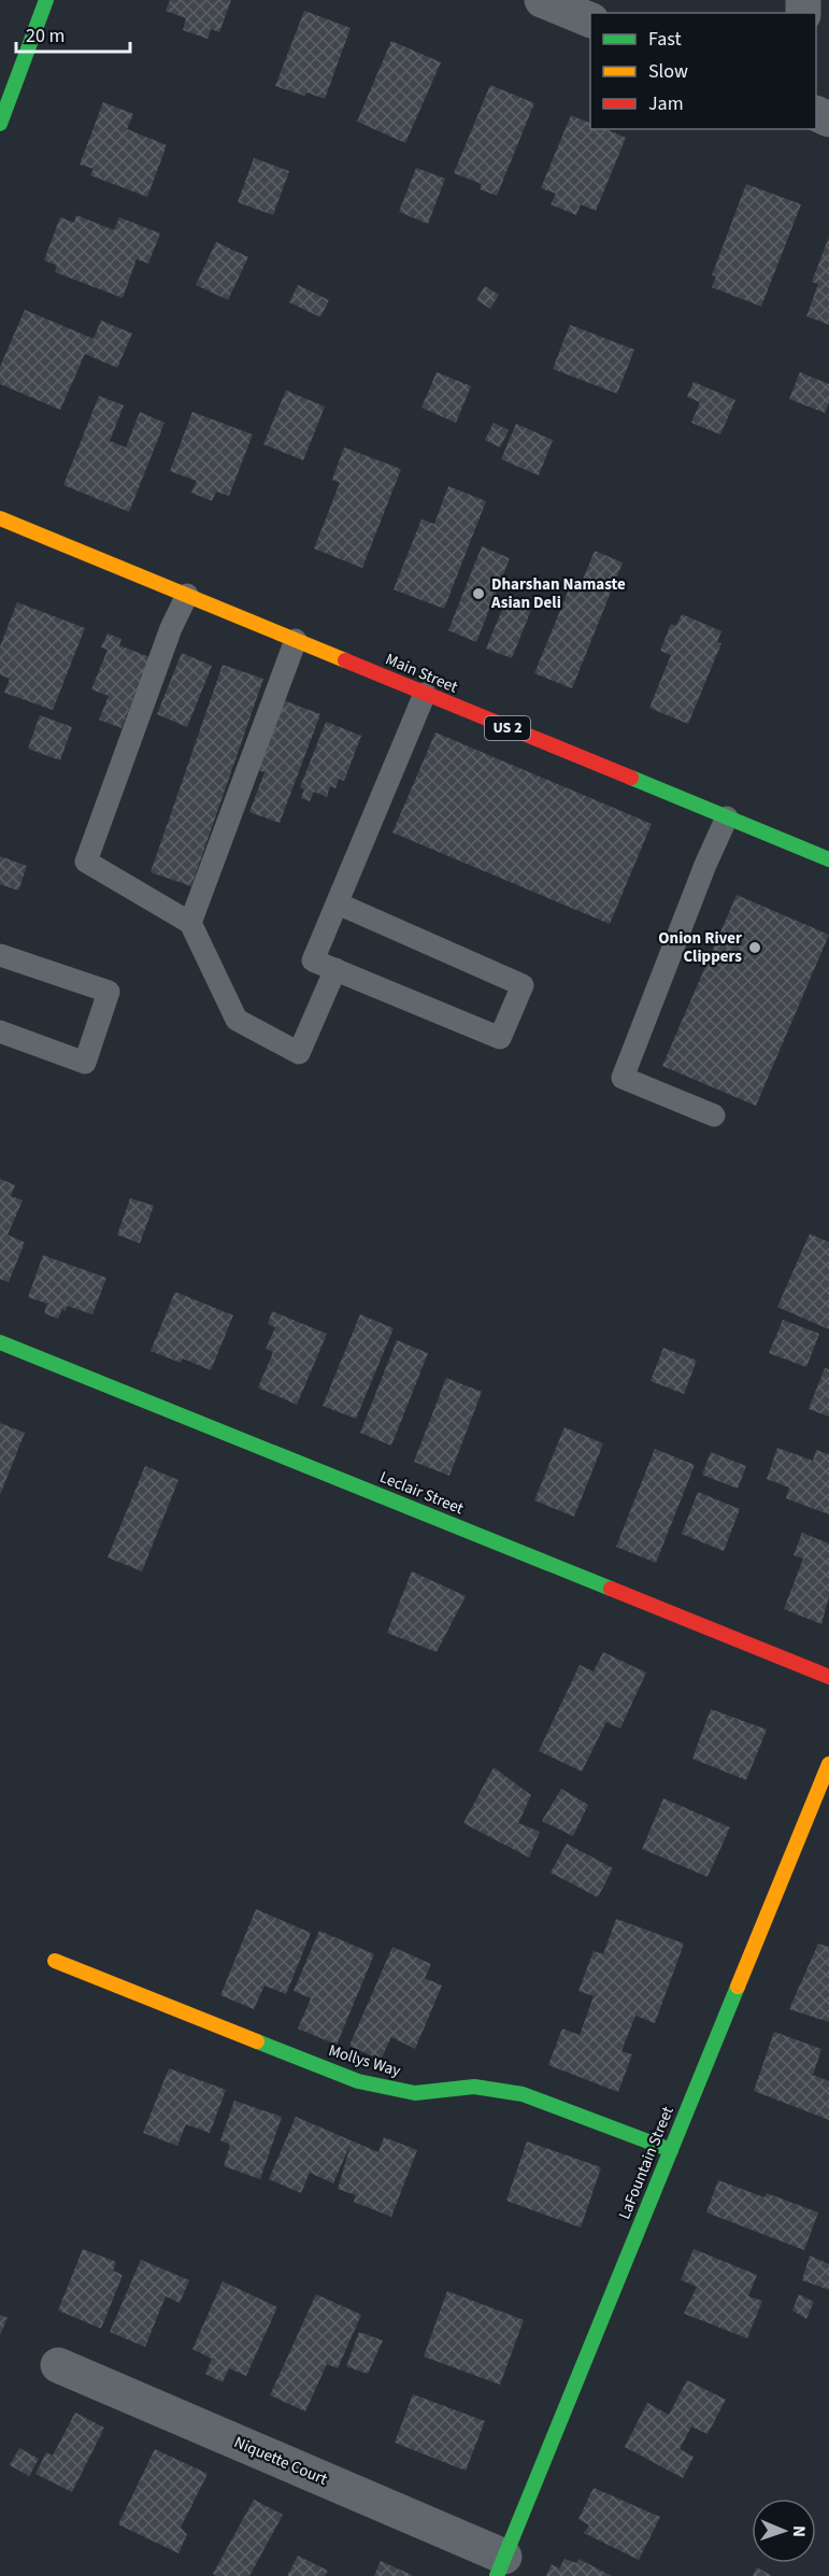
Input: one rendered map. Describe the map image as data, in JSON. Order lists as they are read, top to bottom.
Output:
{
  "streets": {
    "street": [
      "Main Street",
      "US 2",
      "Leclair Street",
      "Mollys Way",
      "LaFountain Street",
      "Niquette Court"
    ]
  },
  "crossings": [
    ["Mollys Way", "LaFountain Street"],
    ["LaFountain Street", "Niquette Court"]
  ],
  "places": ["Dharshan Namaste Asian Deli", "Onion River Clippers"],
  "legend": ["Fast", "Slow", "Jam"],
  "scale_bar": "20 m",
  "north": "right"
}
